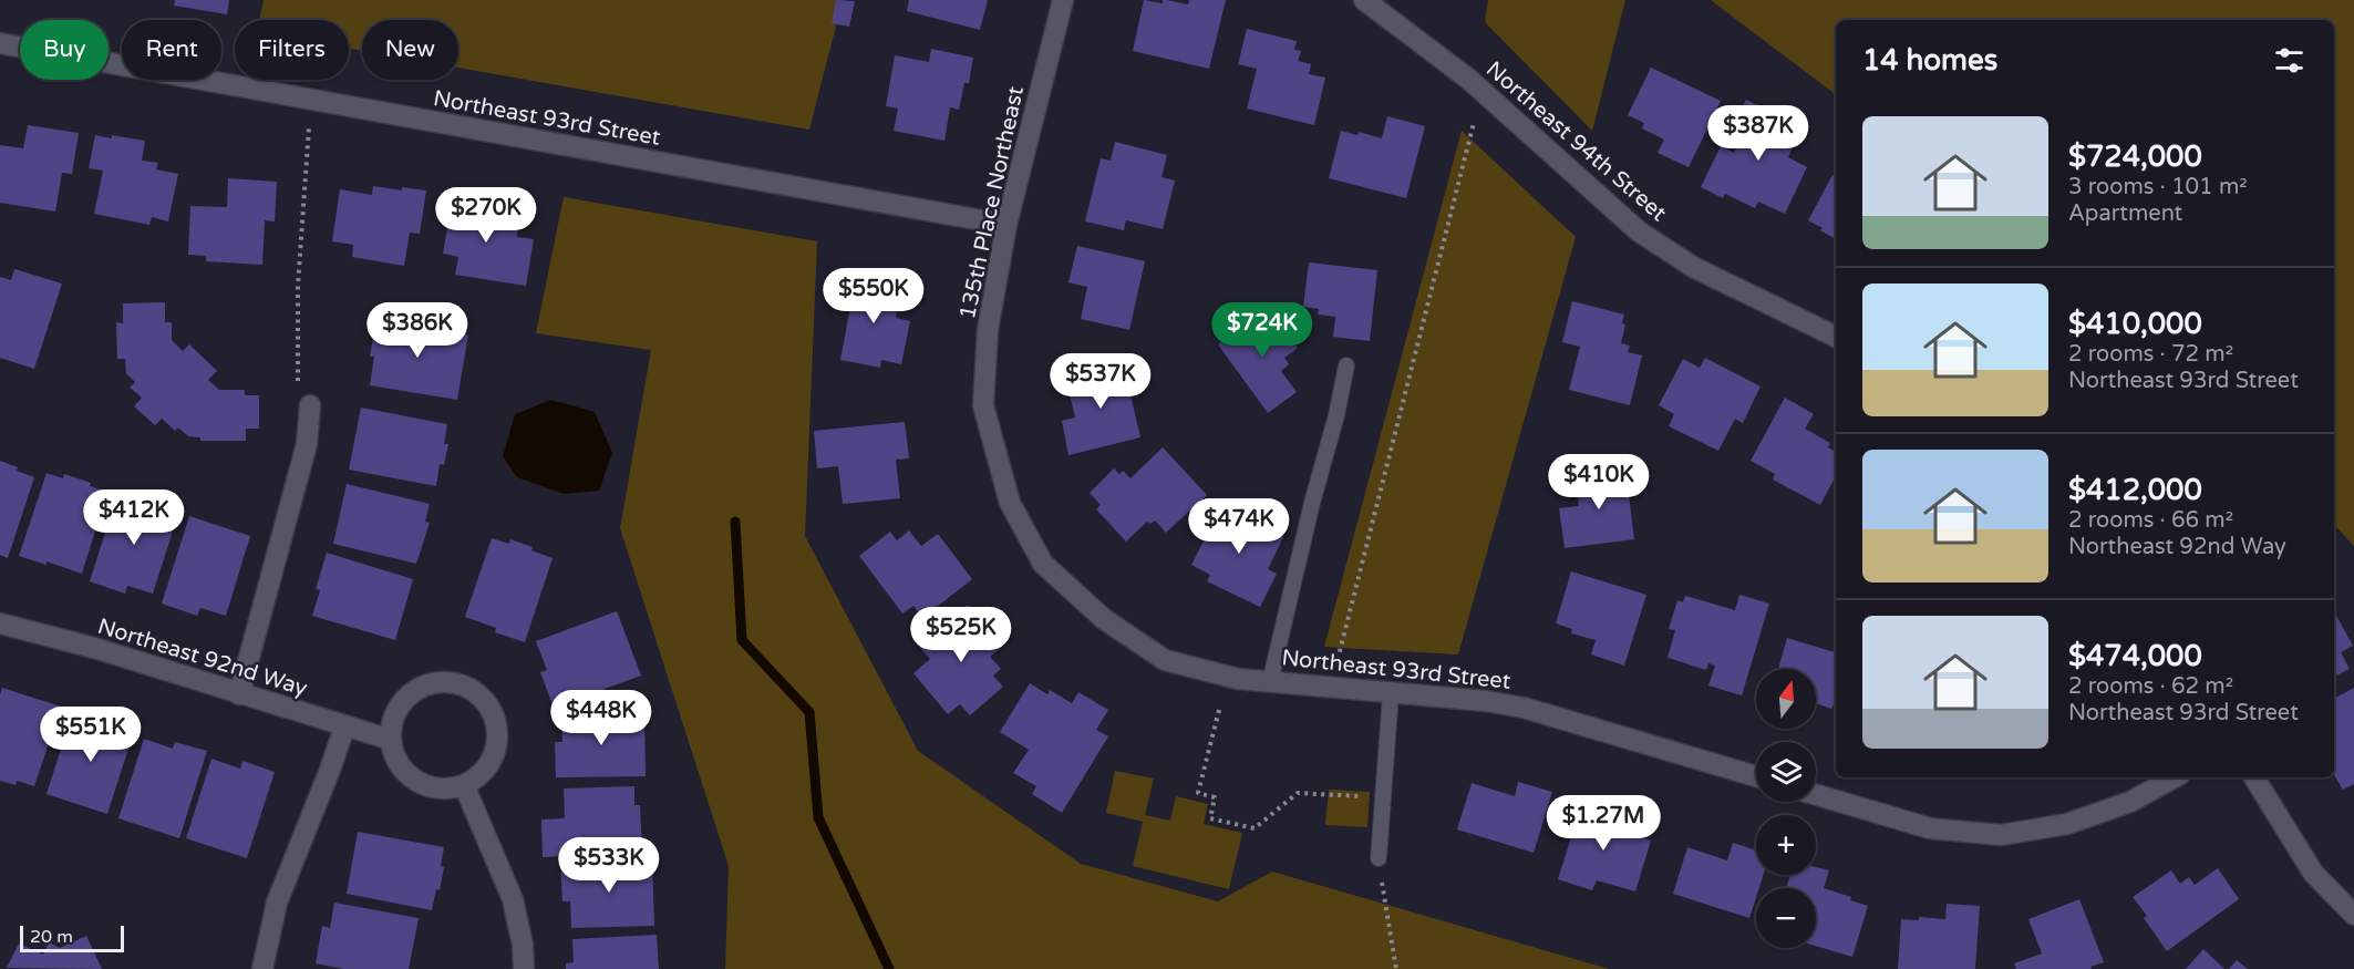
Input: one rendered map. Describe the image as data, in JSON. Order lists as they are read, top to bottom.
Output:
{
  "streets": {
    "street": [
      "Northeast 93rd Street",
      "Northeast 94th Street",
      "135th Place Northeast",
      "Northeast 92nd Way"
    ]
  },
  "crossings": [
    ["Northeast 93rd Street", "135th Place Northeast"]
  ],
  "scale_bar": "20 m",
  "north": "top",
  "page": {
    "chip": [
      "Buy",
      "Rent",
      "Filters",
      "New"
    ],
    "heading": "14 homes",
    "list": [
      {
        "name": "$724,000",
        "note": "3 rooms · 101 m² · Apartment"
      },
      {
        "name": "$410,000",
        "note": "2 rooms · 72 m² · Northeast 93rd Street"
      },
      {
        "name": "$412,000",
        "note": "2 rooms · 66 m² · Northeast 92nd Way"
      },
      {
        "name": "$474,000",
        "note": "2 rooms · 62 m² · Northeast 93rd Street"
      }
    ],
    "price": [
      "$387K",
      "$270K",
      "$550K",
      "$386K",
      "$724K",
      "$537K",
      "$410K",
      "$412K",
      "$474K",
      "$525K",
      "$448K",
      "$551K",
      "$1.27M",
      "$533K"
    ],
    "map_buttons": ["+", "−"],
    "scale": "20 m"
  }
}
